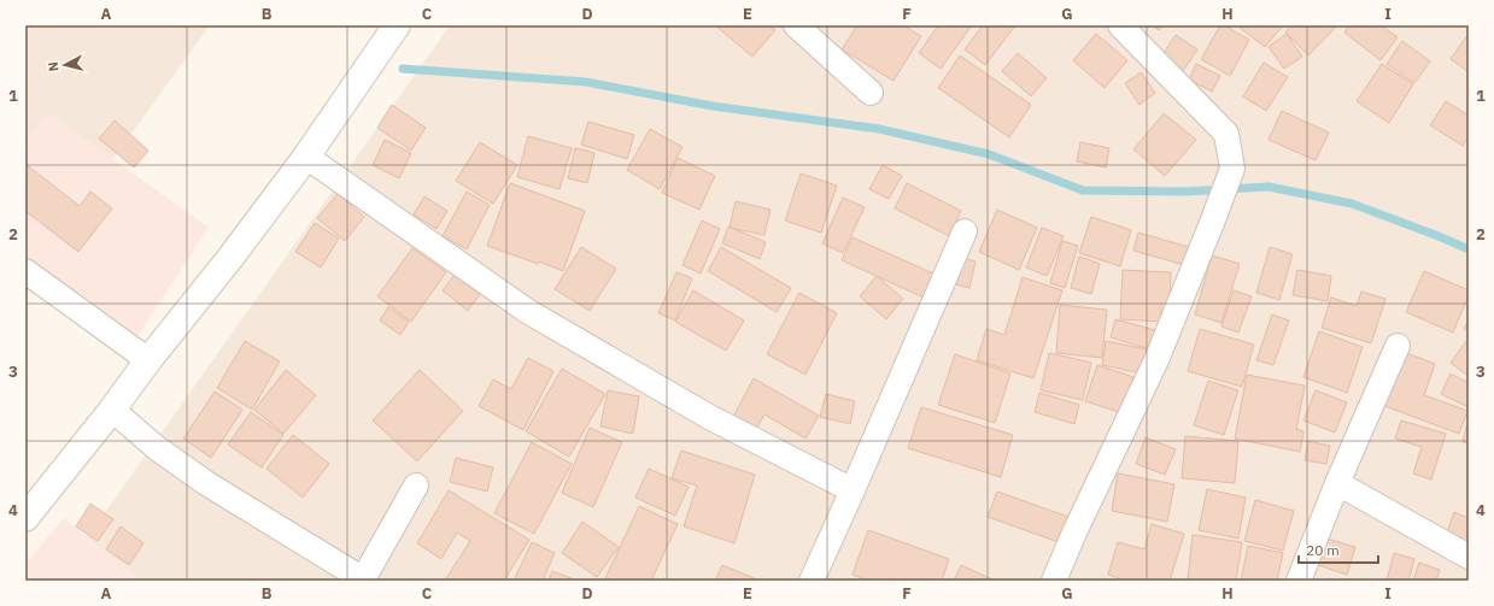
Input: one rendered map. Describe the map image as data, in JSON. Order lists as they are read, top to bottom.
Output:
{
  "scale_bar": "20 m",
  "north": "left",
  "grid": {
    "columns": [
      "A",
      "B",
      "C",
      "D",
      "E",
      "F",
      "G",
      "H",
      "I"
    ],
    "rows": [
      "1",
      "2",
      "3",
      "4"
    ]
  }
}
